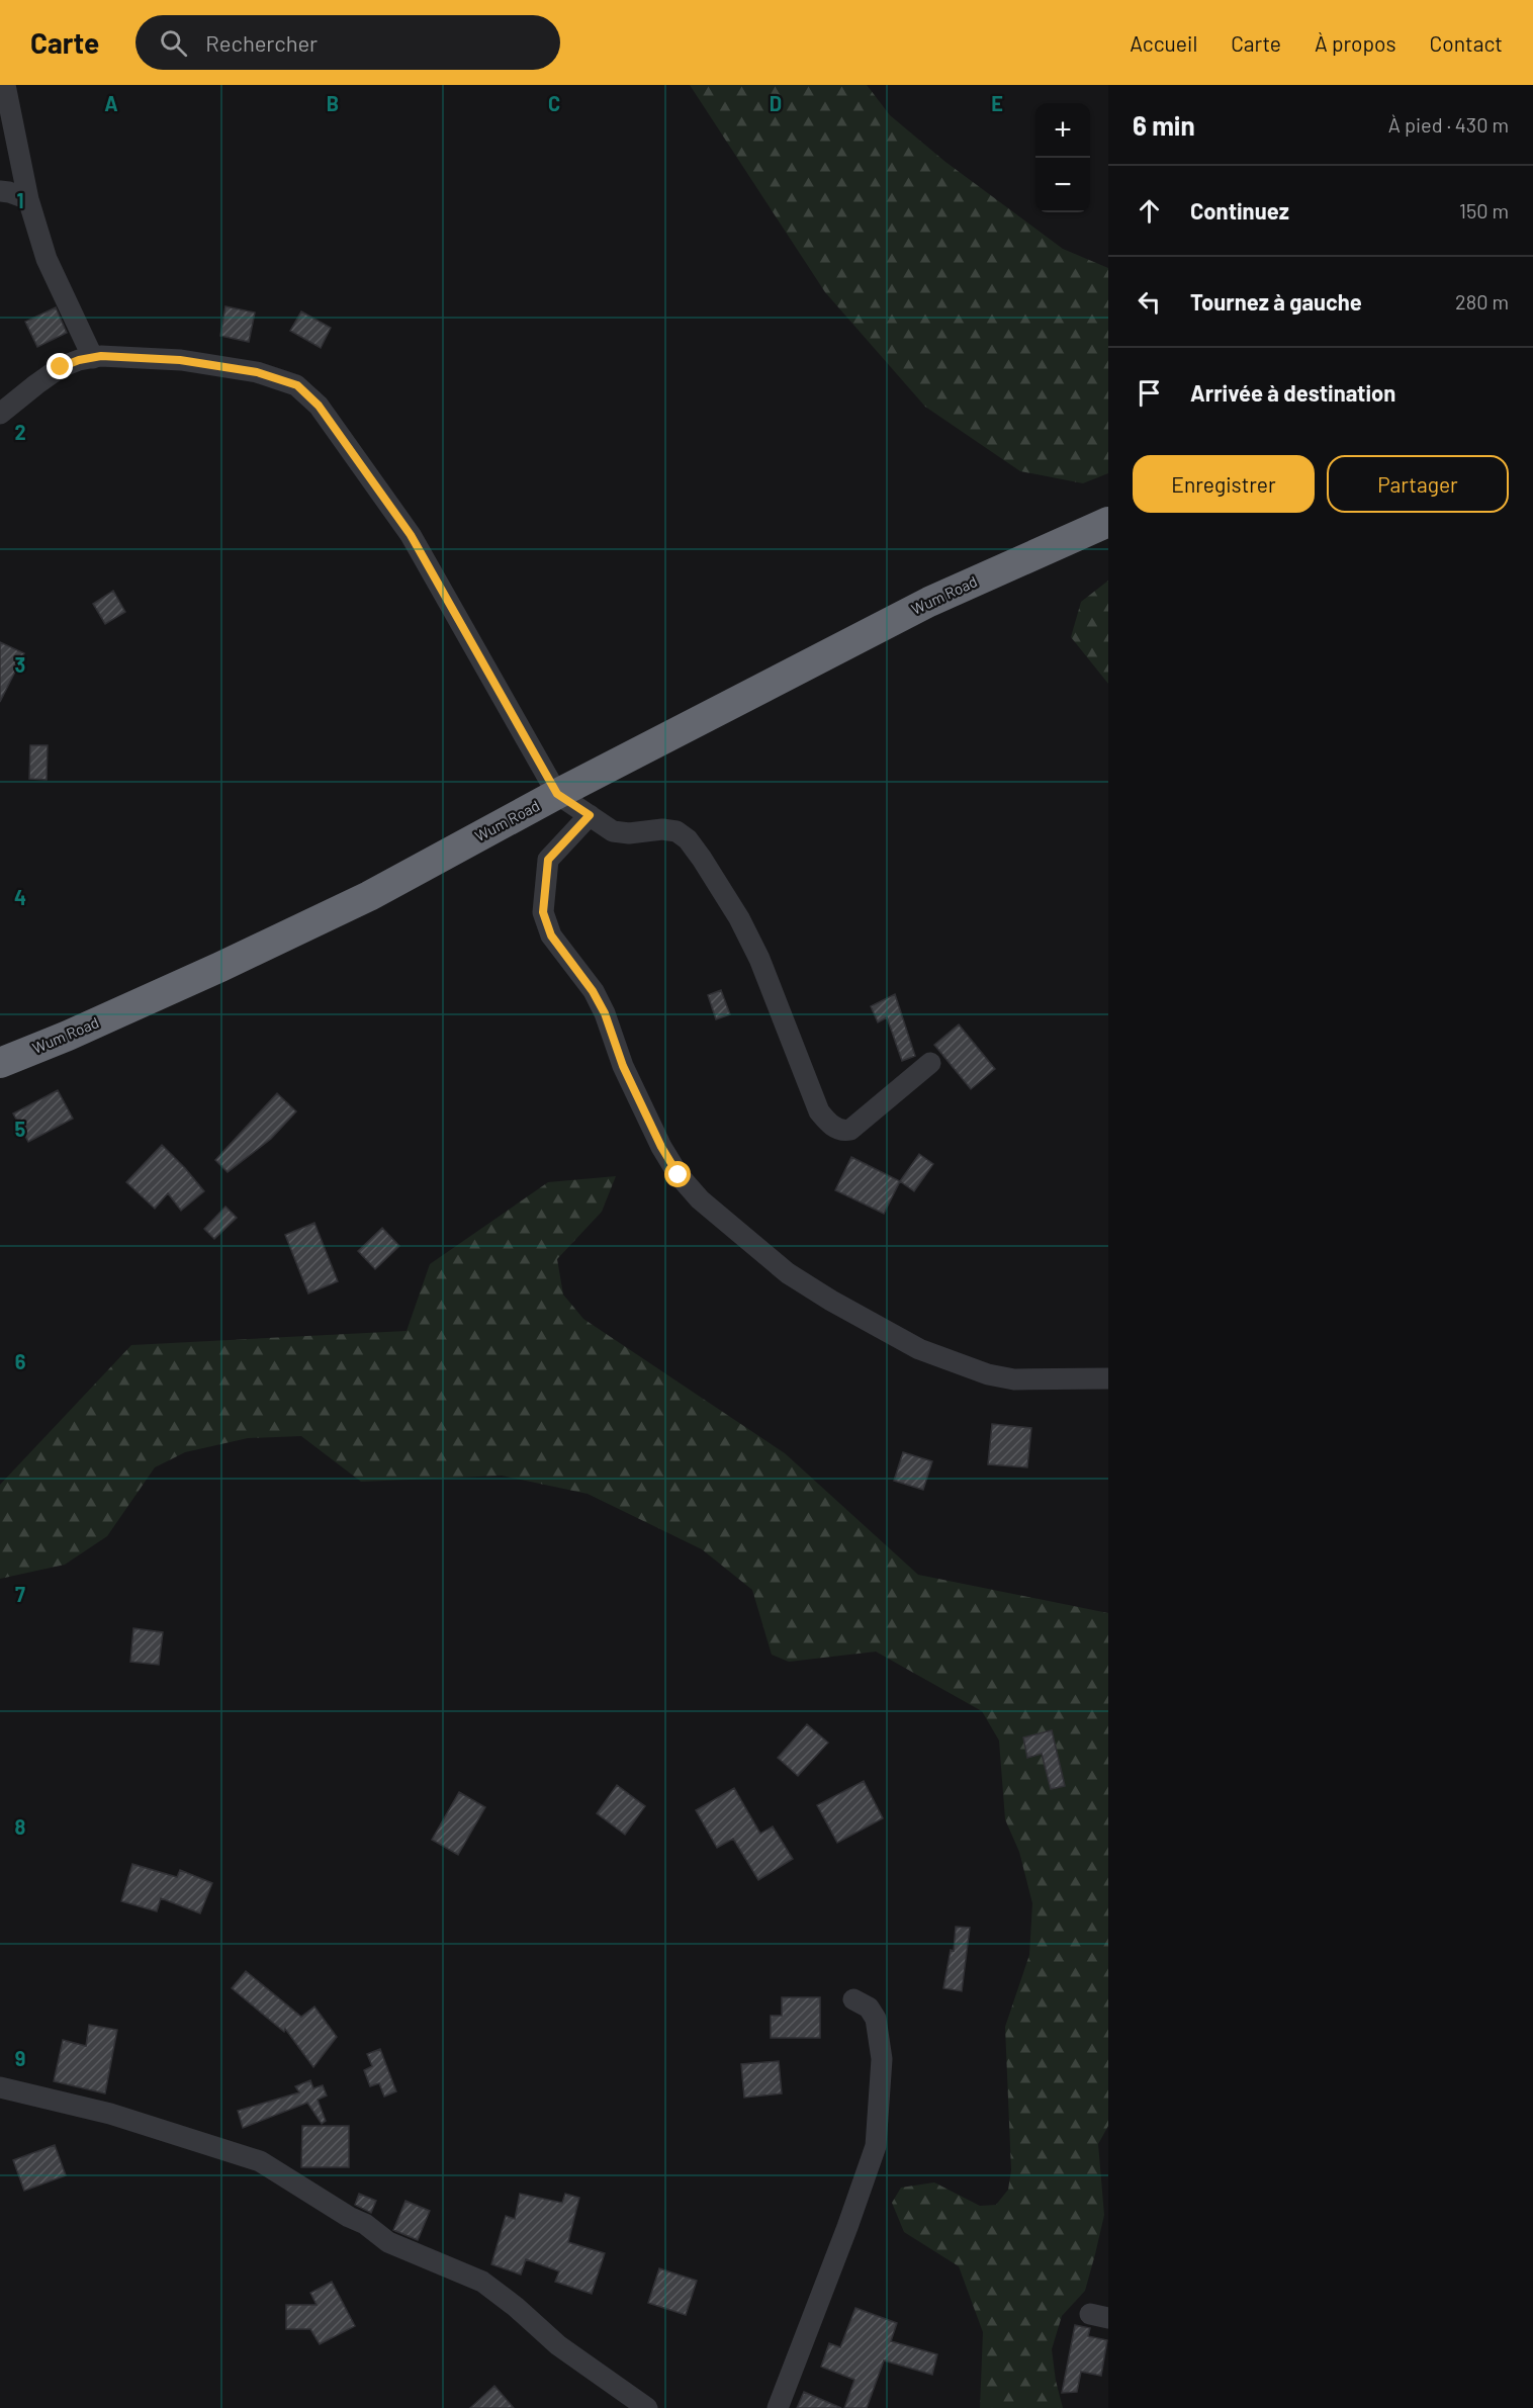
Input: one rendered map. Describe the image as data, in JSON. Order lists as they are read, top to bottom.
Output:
{
  "streets": {
    "highway": ["Wum Road"]
  },
  "page": {
    "header": "Carte",
    "search": "Rechercher",
    "nav": [
      "Accueil",
      "Carte",
      "À propos",
      "Contact"
    ],
    "heading": ["6 min", "À pied · 430 m"],
    "map_buttons": ["+", "−"],
    "list": [
      ["Continuez", "150 m"],
      ["Tournez à gauche", "280 m"],
      "Arrivée à destination"
    ],
    "buttons": ["Enregistrer", "Partager"]
  },
  "grid": {
    "columns": [
      "A",
      "B",
      "C",
      "D",
      "E"
    ],
    "rows": [
      "1",
      "2",
      "3",
      "4",
      "5",
      "6",
      "7",
      "8",
      "9"
    ]
  }
}
